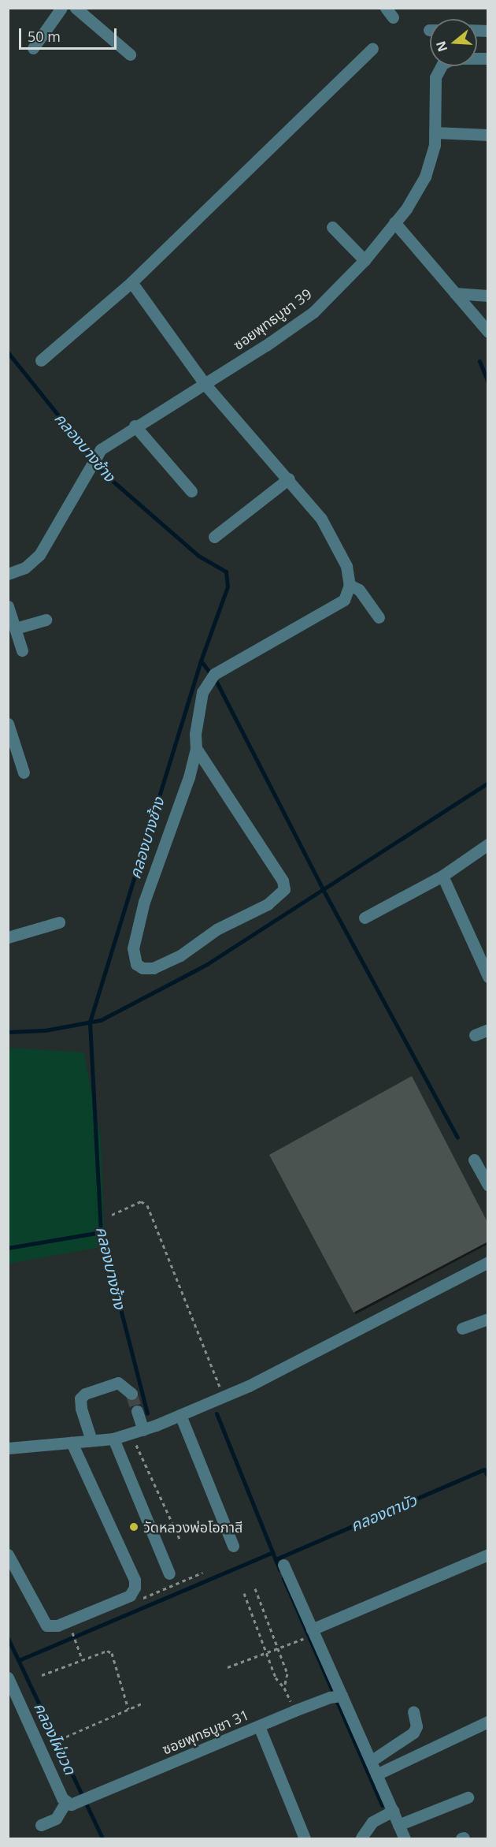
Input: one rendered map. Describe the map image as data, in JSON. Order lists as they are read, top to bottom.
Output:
{
  "streets": {
    "street": ["ซอยพุทธบูชา 39", "ซอยพุทธบูชา 31"]
  },
  "water": ["คลองบางช้าง", "คลองตาบัว", "คลองไผ่ขวด"],
  "places": ["วัดหลวงพ่อโอภาสี"],
  "scale_bar": "50 m",
  "north": "left"
}
